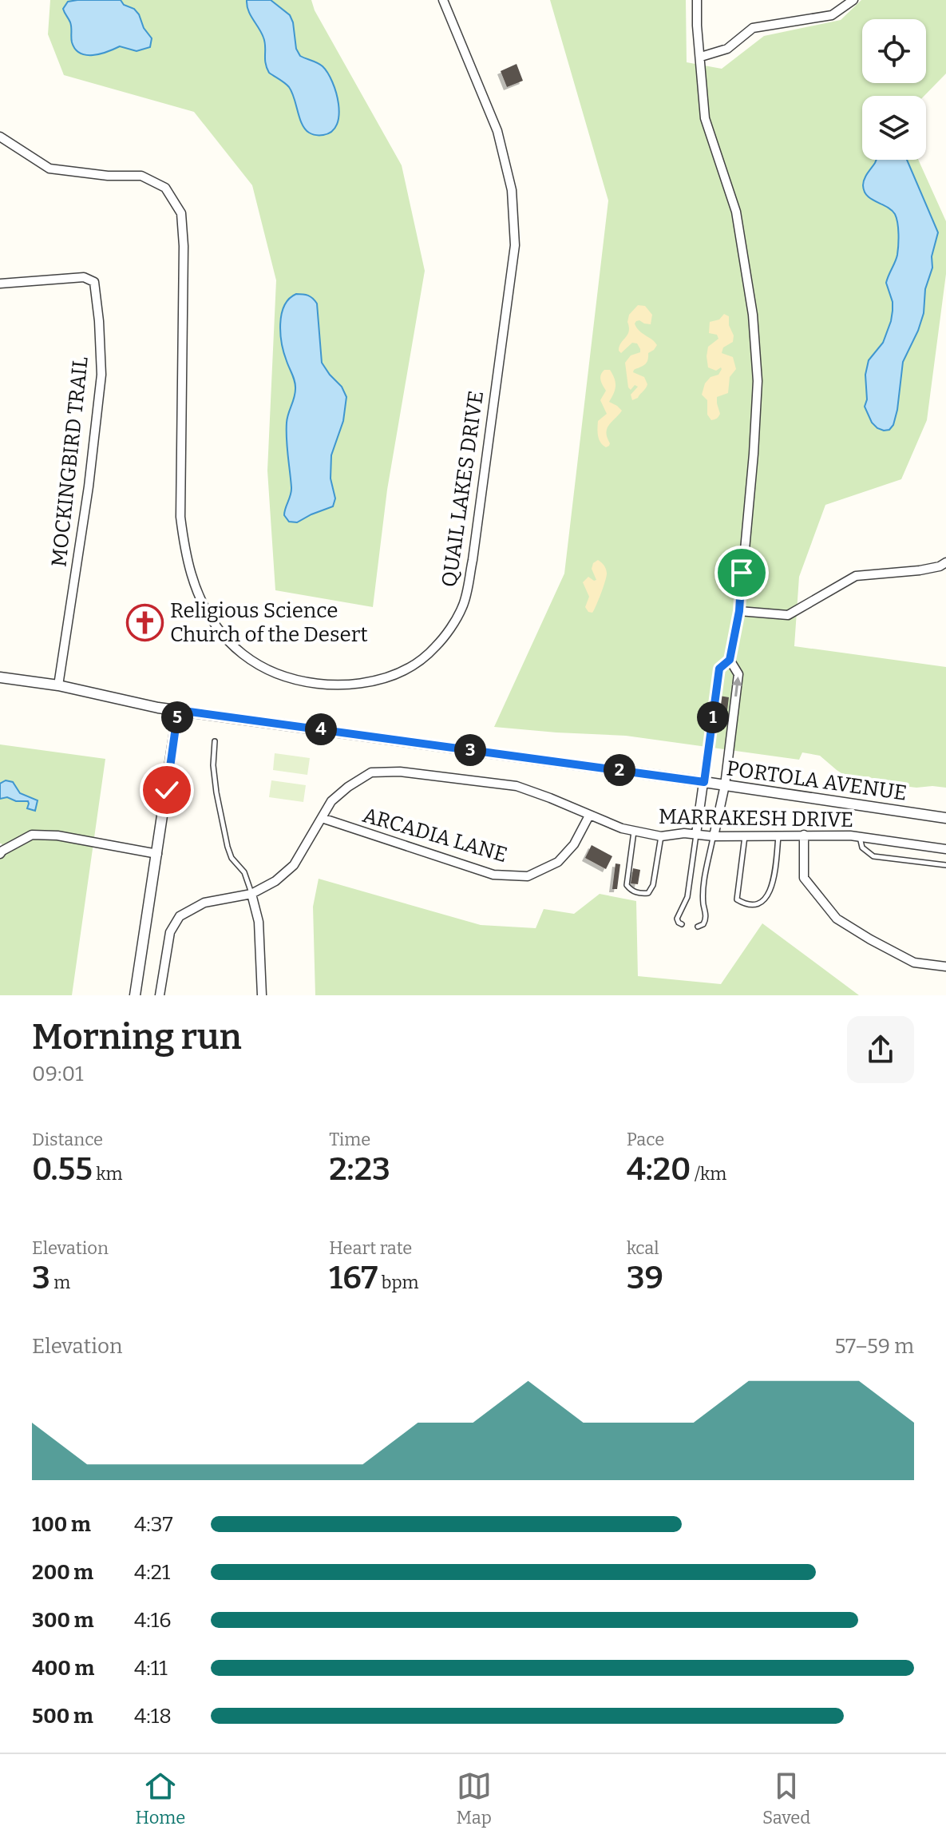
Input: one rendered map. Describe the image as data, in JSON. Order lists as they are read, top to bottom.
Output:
{
  "streets": {
    "street": [
      "MOCKINGBIRD TRAIL",
      "QUAIL LAKES DRIVE",
      "PORTOLA AVENUE",
      "MARRAKESH DRIVE",
      "ARCADIA LANE"
    ]
  },
  "crossings": [
    ["MOCKINGBIRD TRAIL", "PORTOLA AVENUE"],
    ["MARRAKESH DRIVE", "ARCADIA LANE"]
  ],
  "places": {
    "church": ["Religious Science Church of the Desert"]
  },
  "page": {
    "pins": [
      "1",
      "5",
      "4",
      "3",
      "2"
    ],
    "heading": ["Morning run", "09:01"],
    "stats": [
      ["Distance", "0.55 km"],
      ["Time", "2:23"],
      ["Pace", "4:20 /km"],
      ["Elevation", "3 m"],
      ["Heart rate", "167 bpm"],
      ["kcal", "39"]
    ],
    "chart": ["Elevation", "57–59 m"],
    "list": [
      {
        "name": "100 m",
        "note": "4:37"
      },
      {
        "name": "200 m",
        "note": "4:21"
      },
      {
        "name": "300 m",
        "note": "4:16"
      },
      {
        "name": "400 m",
        "note": "4:11"
      },
      {
        "name": "500 m",
        "note": "4:18"
      }
    ],
    "tabs": ["Home", "Map", "Saved"]
  }
}
